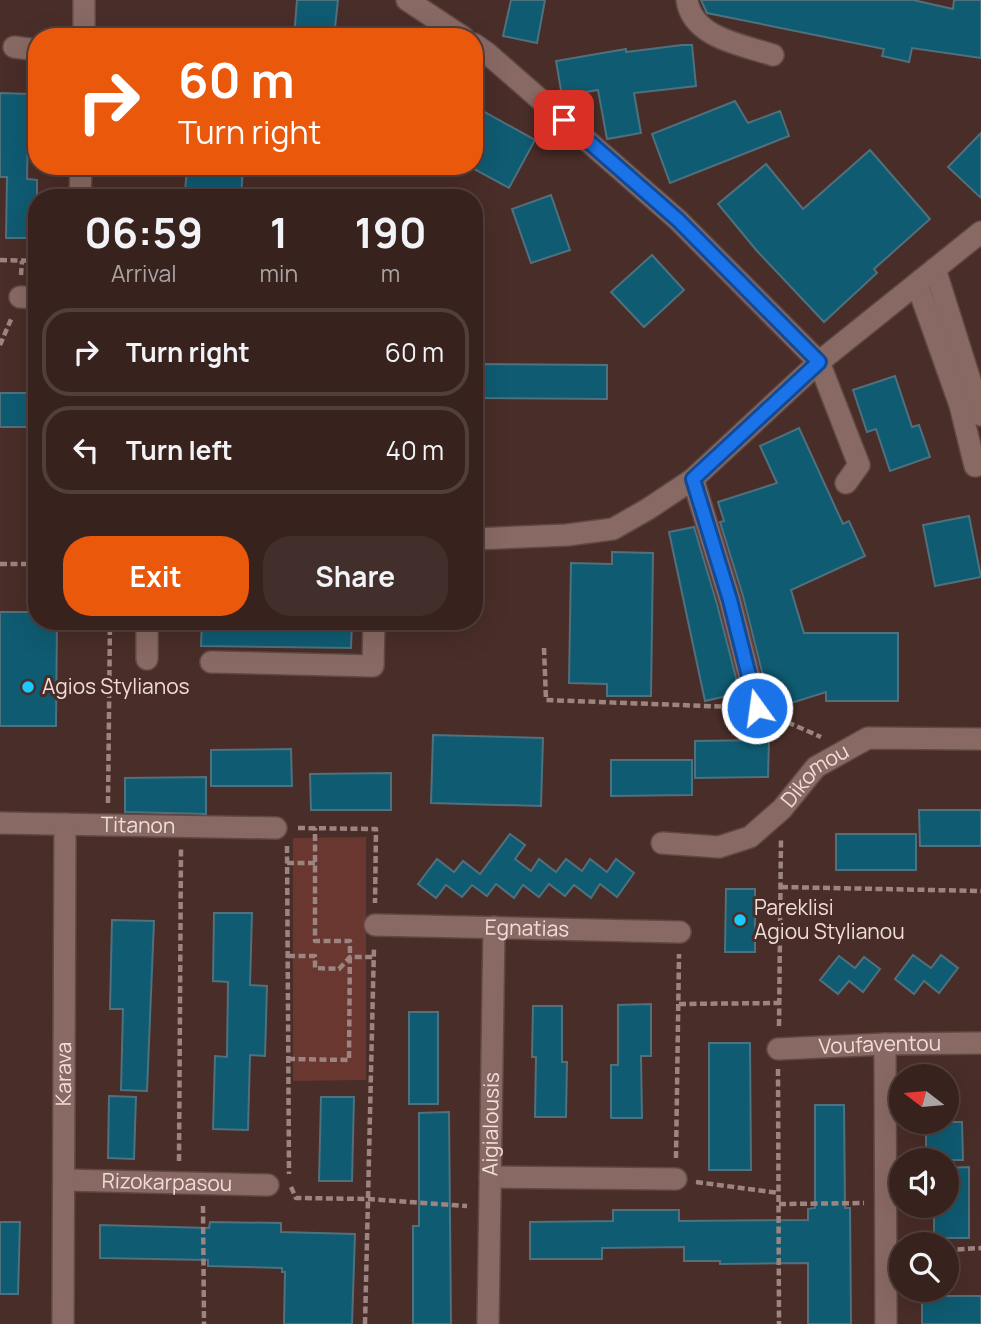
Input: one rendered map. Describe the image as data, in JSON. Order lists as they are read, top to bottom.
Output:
{
  "streets": {
    "street": [
      "Dikomou",
      "Titanon",
      "Egnatias",
      "Voufaventou",
      "Karava",
      "Aigialousis",
      "Rizokarpasou"
    ]
  },
  "crossings": [
    ["Titanon", "Karava"],
    ["Egnatias", "Aigialousis"],
    ["Karava", "Rizokarpasou"]
  ],
  "places": ["Agios Stylianos", "Pareklisi Agiou Stylianou"],
  "north": "left",
  "page": {
    "turn": ["60 m", "Turn right"],
    "eta": [
      "06:59",
      "Arrival",
      "1",
      "min",
      "190",
      "m"
    ],
    "list": [
      {
        "name": "Turn right",
        "value": "60 m"
      },
      {
        "name": "Turn left",
        "value": "40 m"
      }
    ],
    "buttons": ["Exit", "Share"]
  }
}
